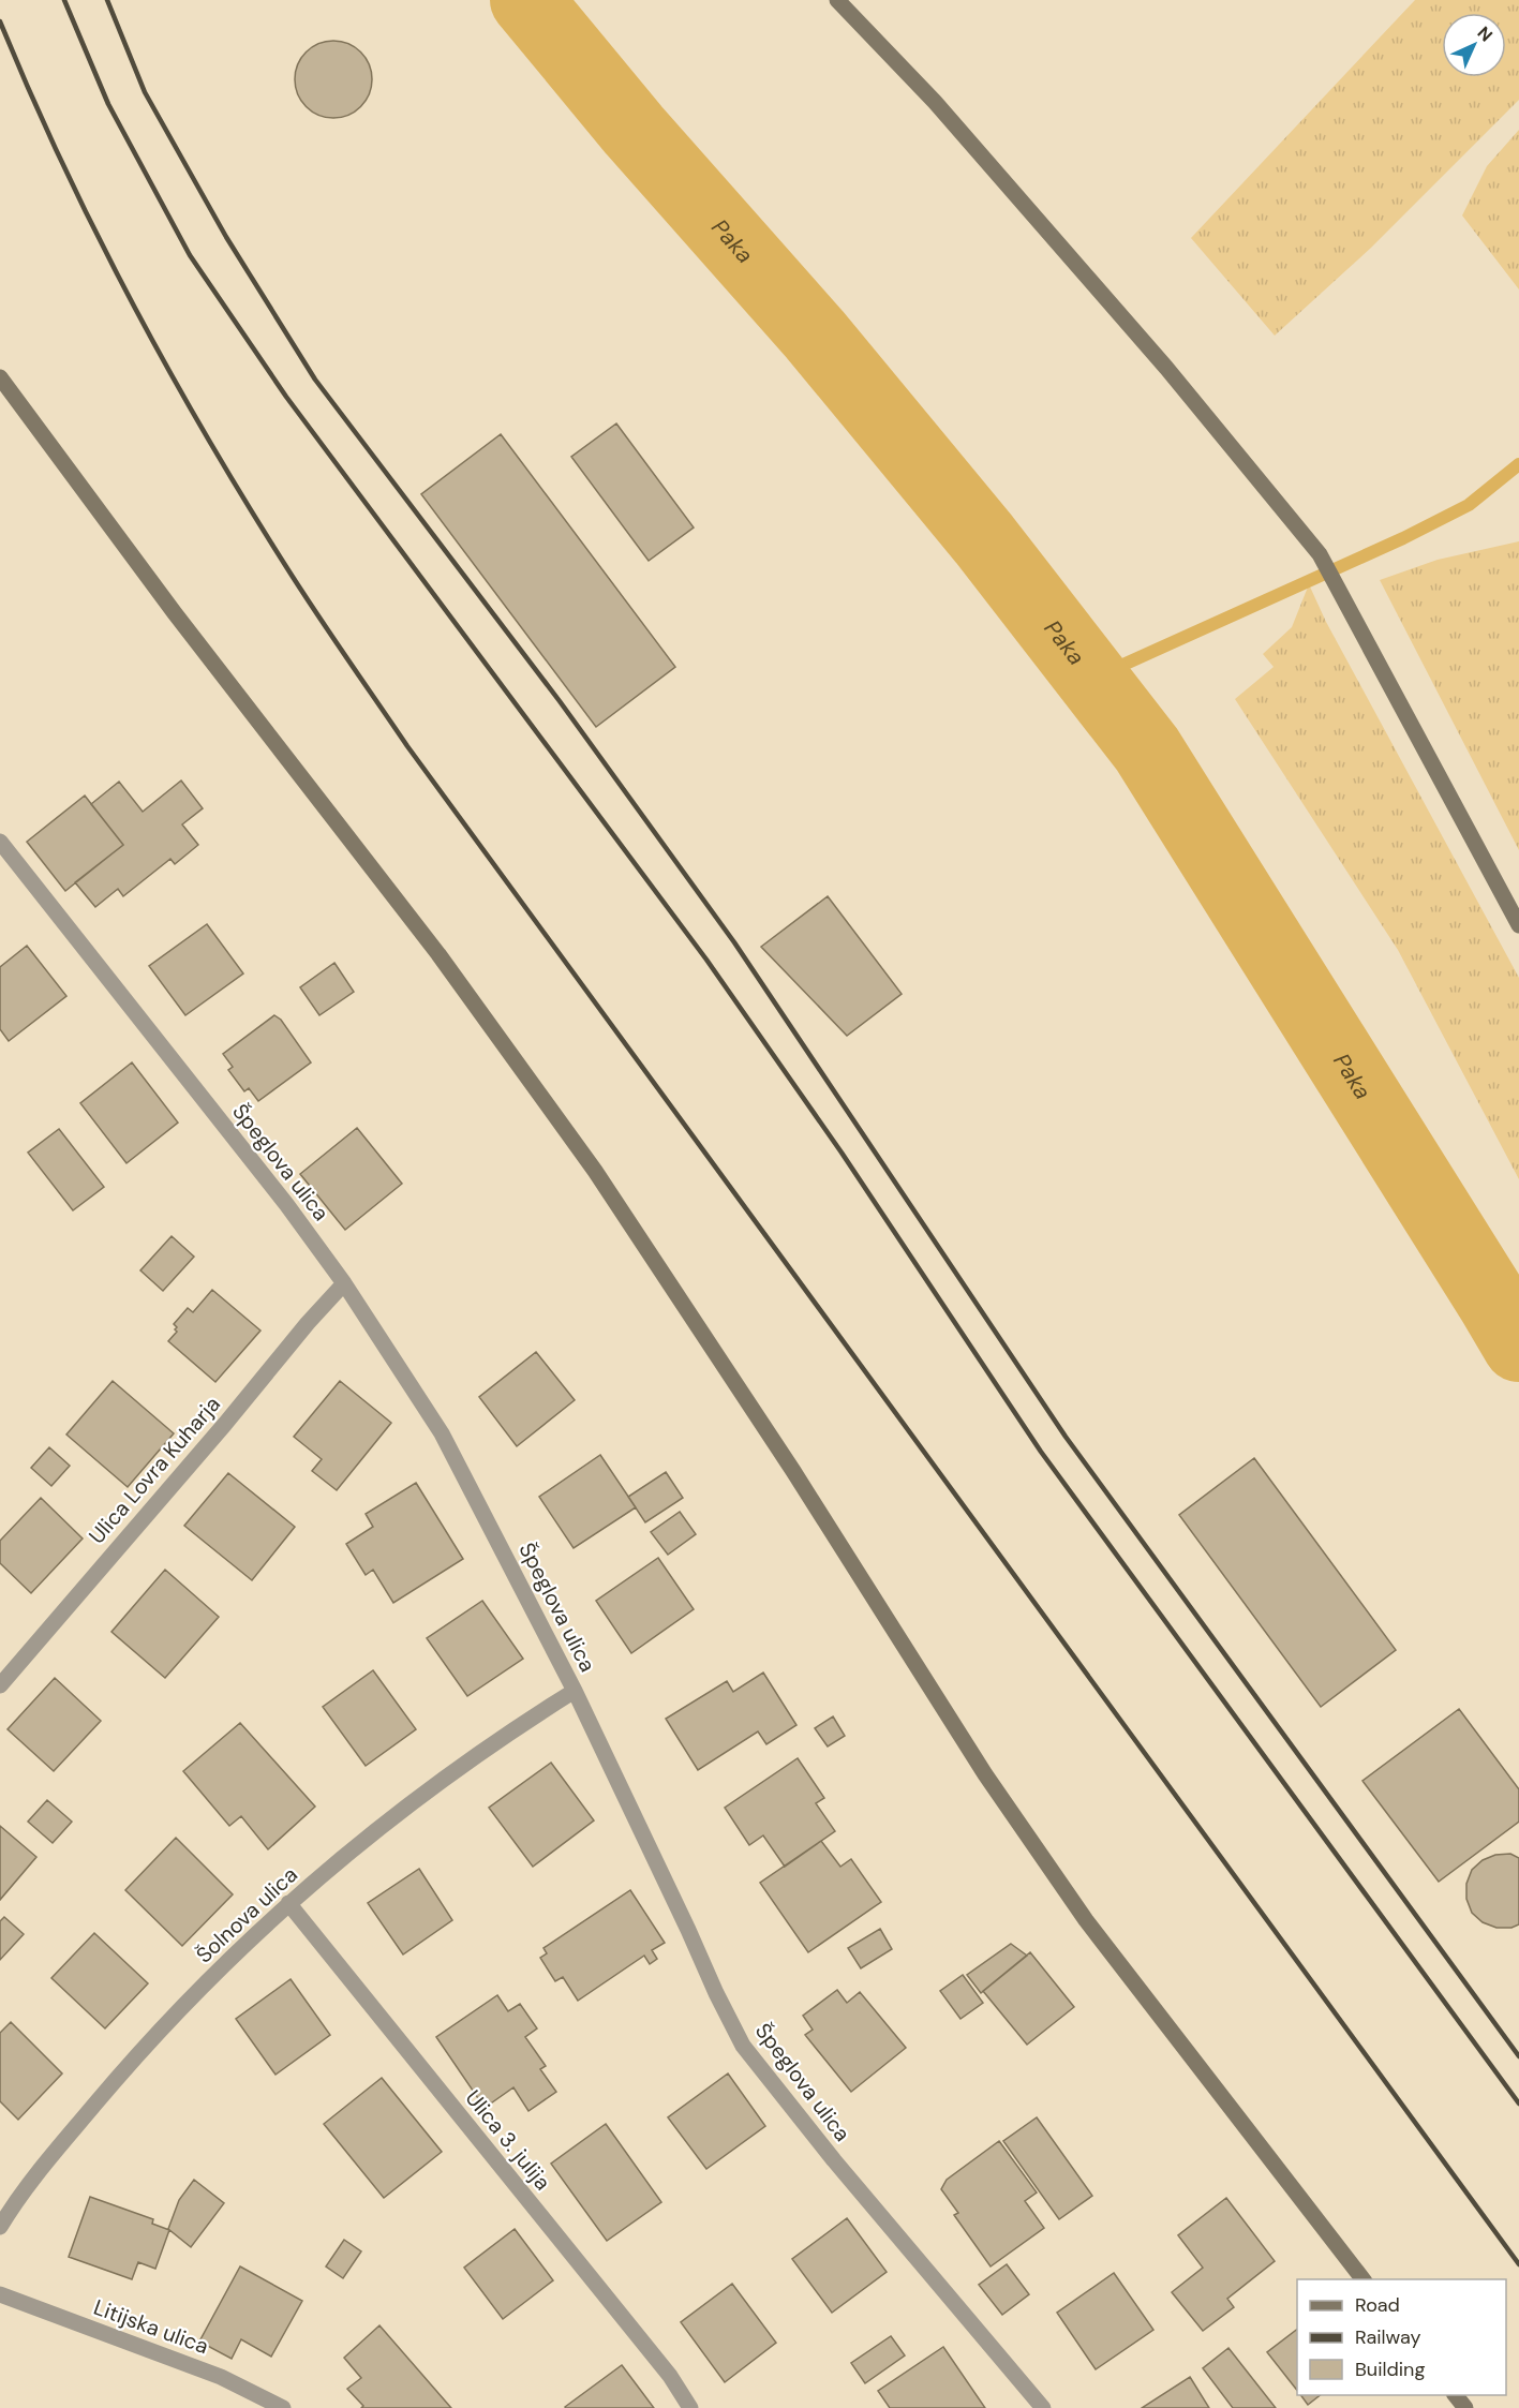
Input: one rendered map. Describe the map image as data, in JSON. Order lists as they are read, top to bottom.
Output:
{
  "streets": {
    "street": [
      "Špeglova ulica",
      "Ulica Lovra Kuharja",
      "Šolnova ulica",
      "Ulica 3. julija",
      "Litijska ulica"
    ]
  },
  "crossings": [
    ["Špeglova ulica", "Ulica Lovra Kuharja"],
    ["Špeglova ulica", "Šolnova ulica"],
    ["Šolnova ulica", "Ulica 3. julija"]
  ],
  "water": ["Paka"],
  "legend": ["Road", "Railway", "Building"],
  "north": "top right"
}
